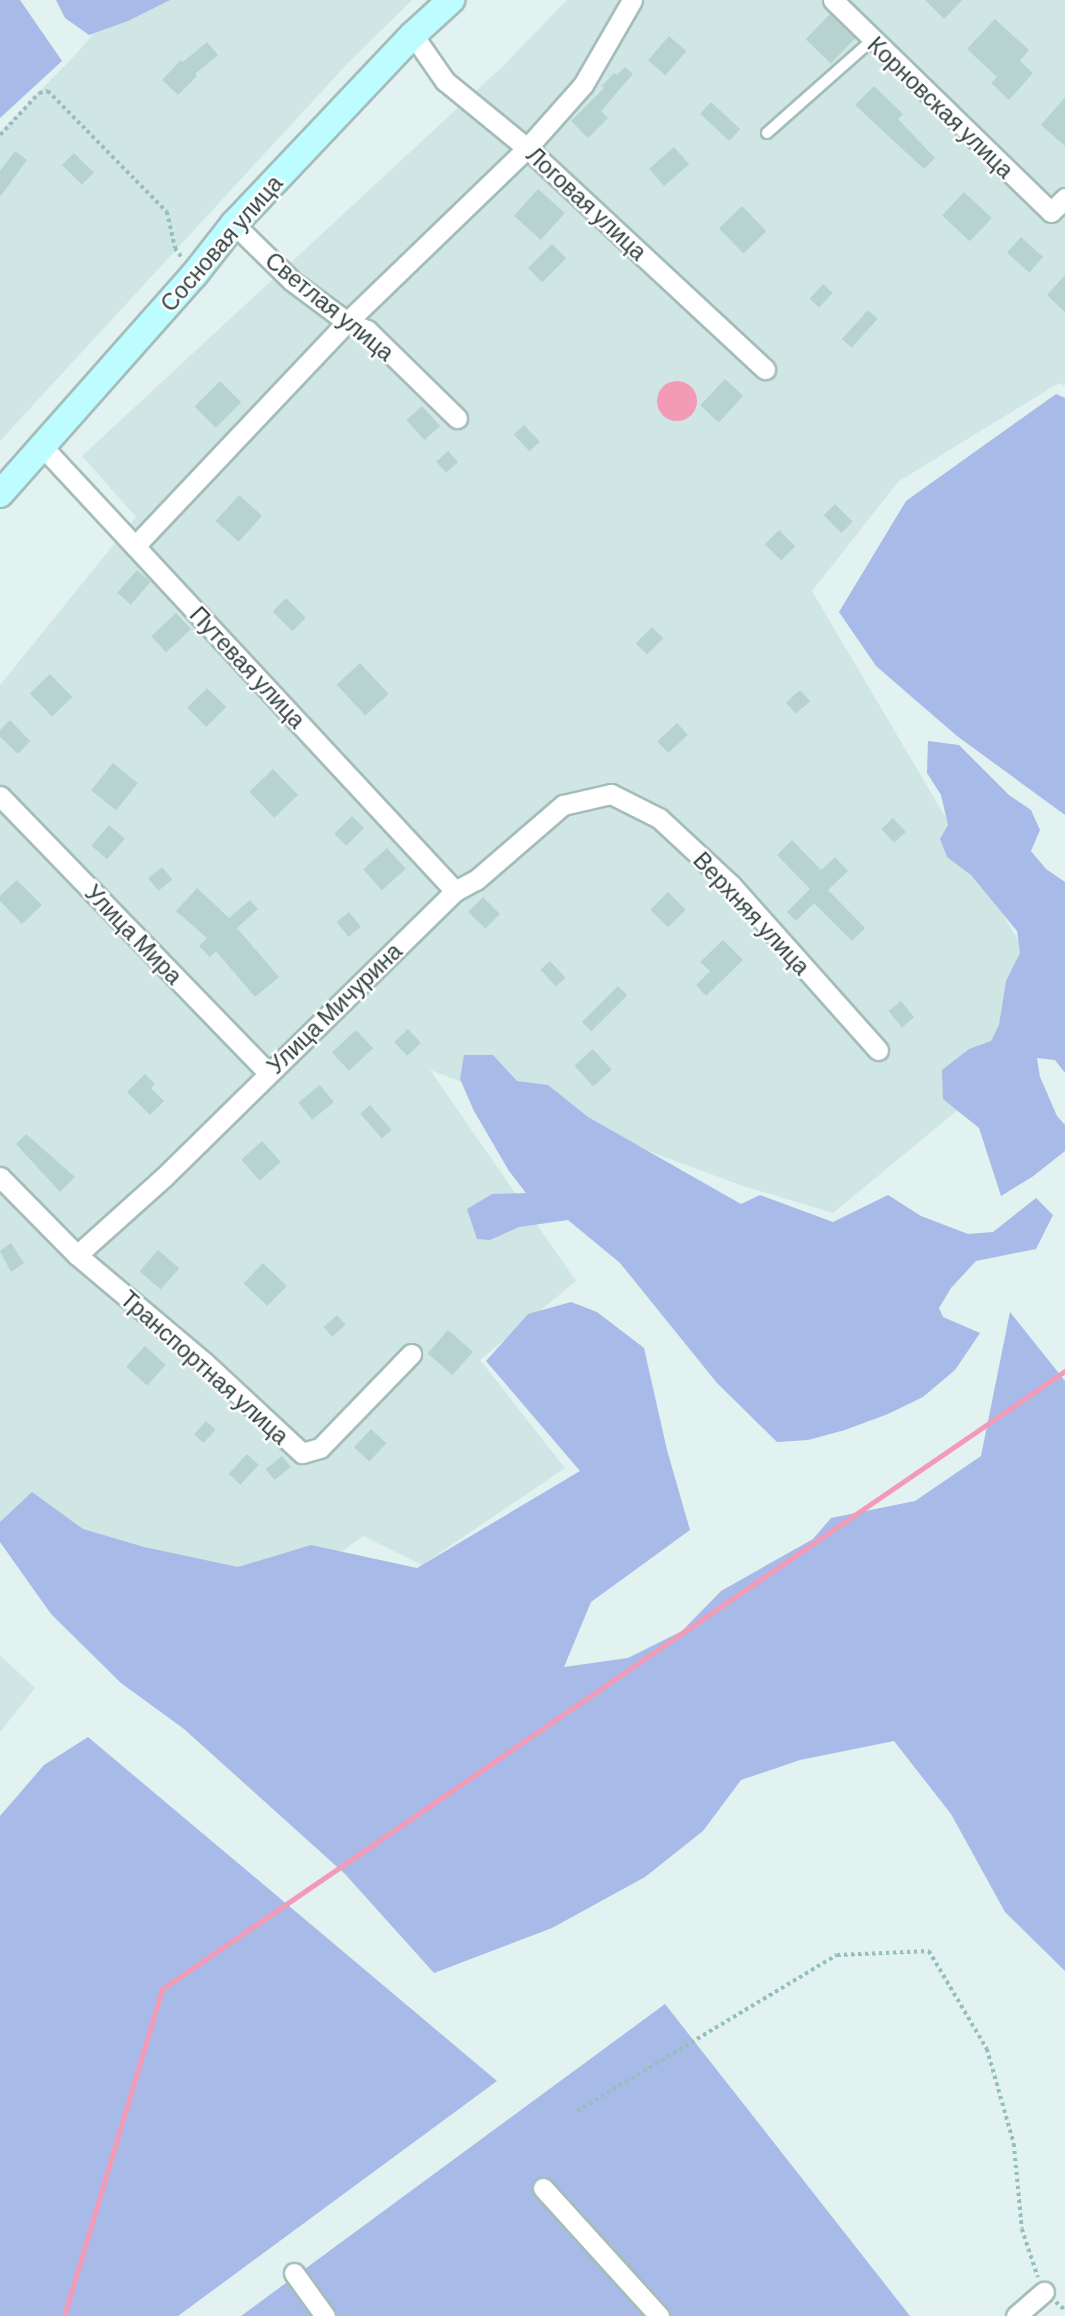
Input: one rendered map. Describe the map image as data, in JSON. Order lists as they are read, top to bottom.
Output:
{
  "streets": {
    "street": [
      "Корновская улица",
      "Логовая улица",
      "Сосновая улица",
      "Светлая улица",
      "Путевая улица",
      "Верхняя улица",
      "Улица Мира",
      "Улица Мичурина",
      "Транспортная улица"
    ]
  },
  "crossings": [
    ["Логовая улица", "Сосновая улица"],
    ["Сосновая улица", "Светлая улица"],
    ["Сосновая улица", "Путевая улица"],
    ["Путевая улица", "Улица Мичурина"],
    ["Верхняя улица", "Улица Мичурина"],
    ["Улица Мира", "Улица Мичурина"],
    ["Улица Мичурина", "Транспортная улица"]
  ]
}
